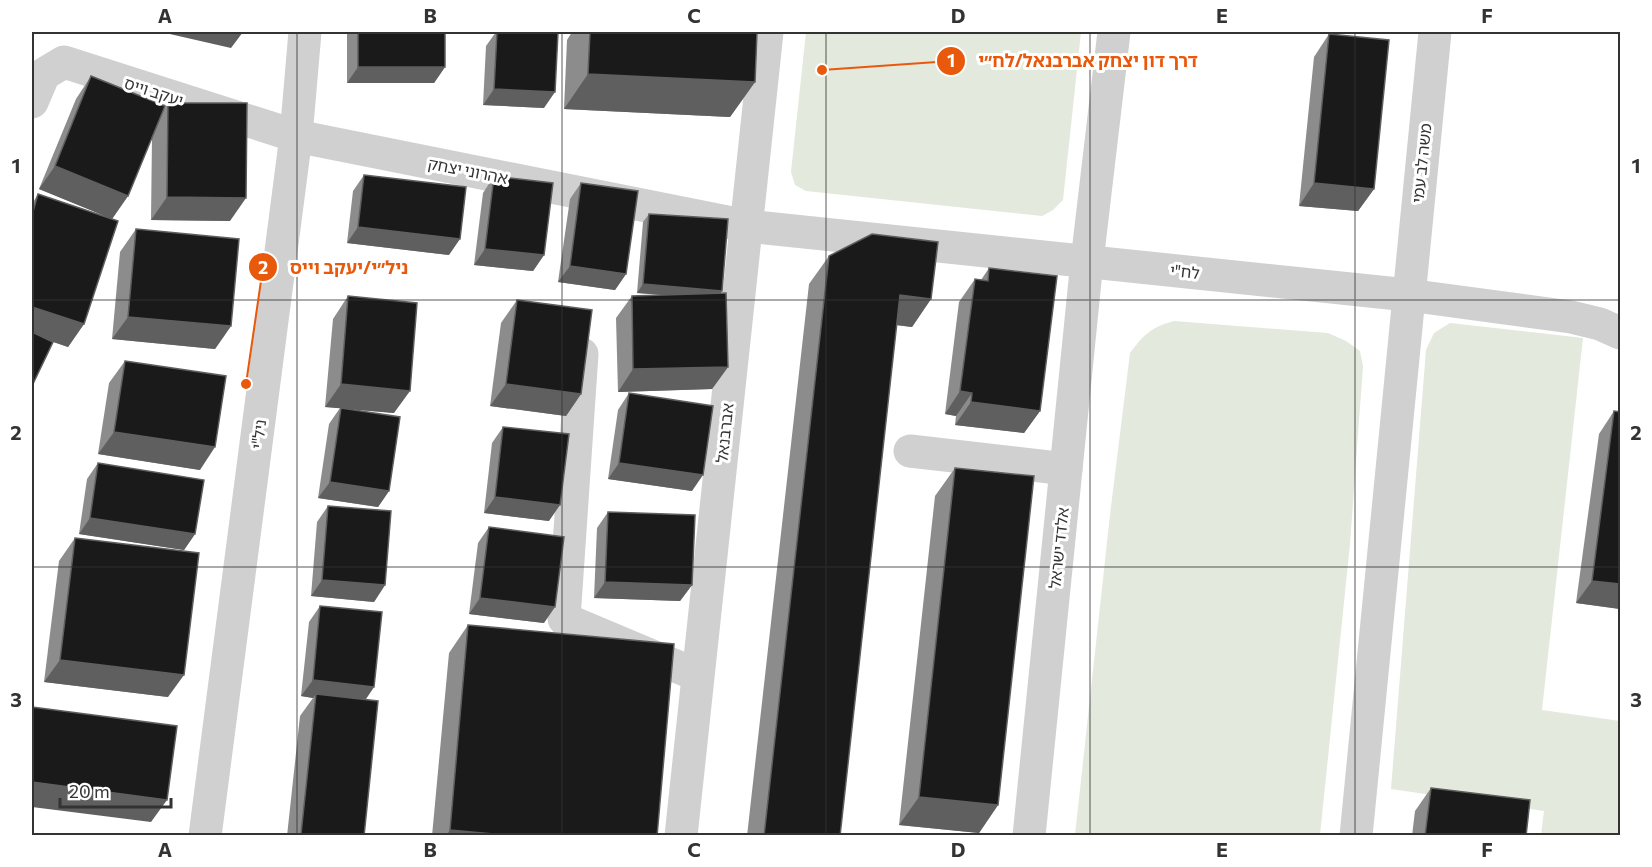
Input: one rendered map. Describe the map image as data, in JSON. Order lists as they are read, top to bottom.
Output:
{
  "streets": {
    "street": [
      "יעקב וייס",
      "משה לב עמי",
      "אהרוני יצחק",
      "לח\"י",
      "אברבנאל",
      "ניל\"י",
      "אלדד ישראל"
    ]
  },
  "crossings": [
    ["יעקב וייס", "אהרוני יצחק"],
    ["יעקב וייס", "ניל\"י"],
    ["משה לב עמי", "לח\"י"],
    ["אהרוני יצחק", "לח\"י"],
    ["אהרוני יצחק", "אברבנאל"],
    ["אהרוני יצחק", "ניל\"י"],
    ["לח\"י", "אברבנאל"],
    ["לח\"י", "אלדד ישראל"]
  ],
  "places": ["דרך דון יצחק אברבנאל/לח״י", "ניל״י/יעקב וייס"],
  "scale_bar": "20 m",
  "grid": {
    "columns": [
      "A",
      "B",
      "C",
      "D",
      "E",
      "F"
    ],
    "rows": ["1", "2", "3"]
  }
}
